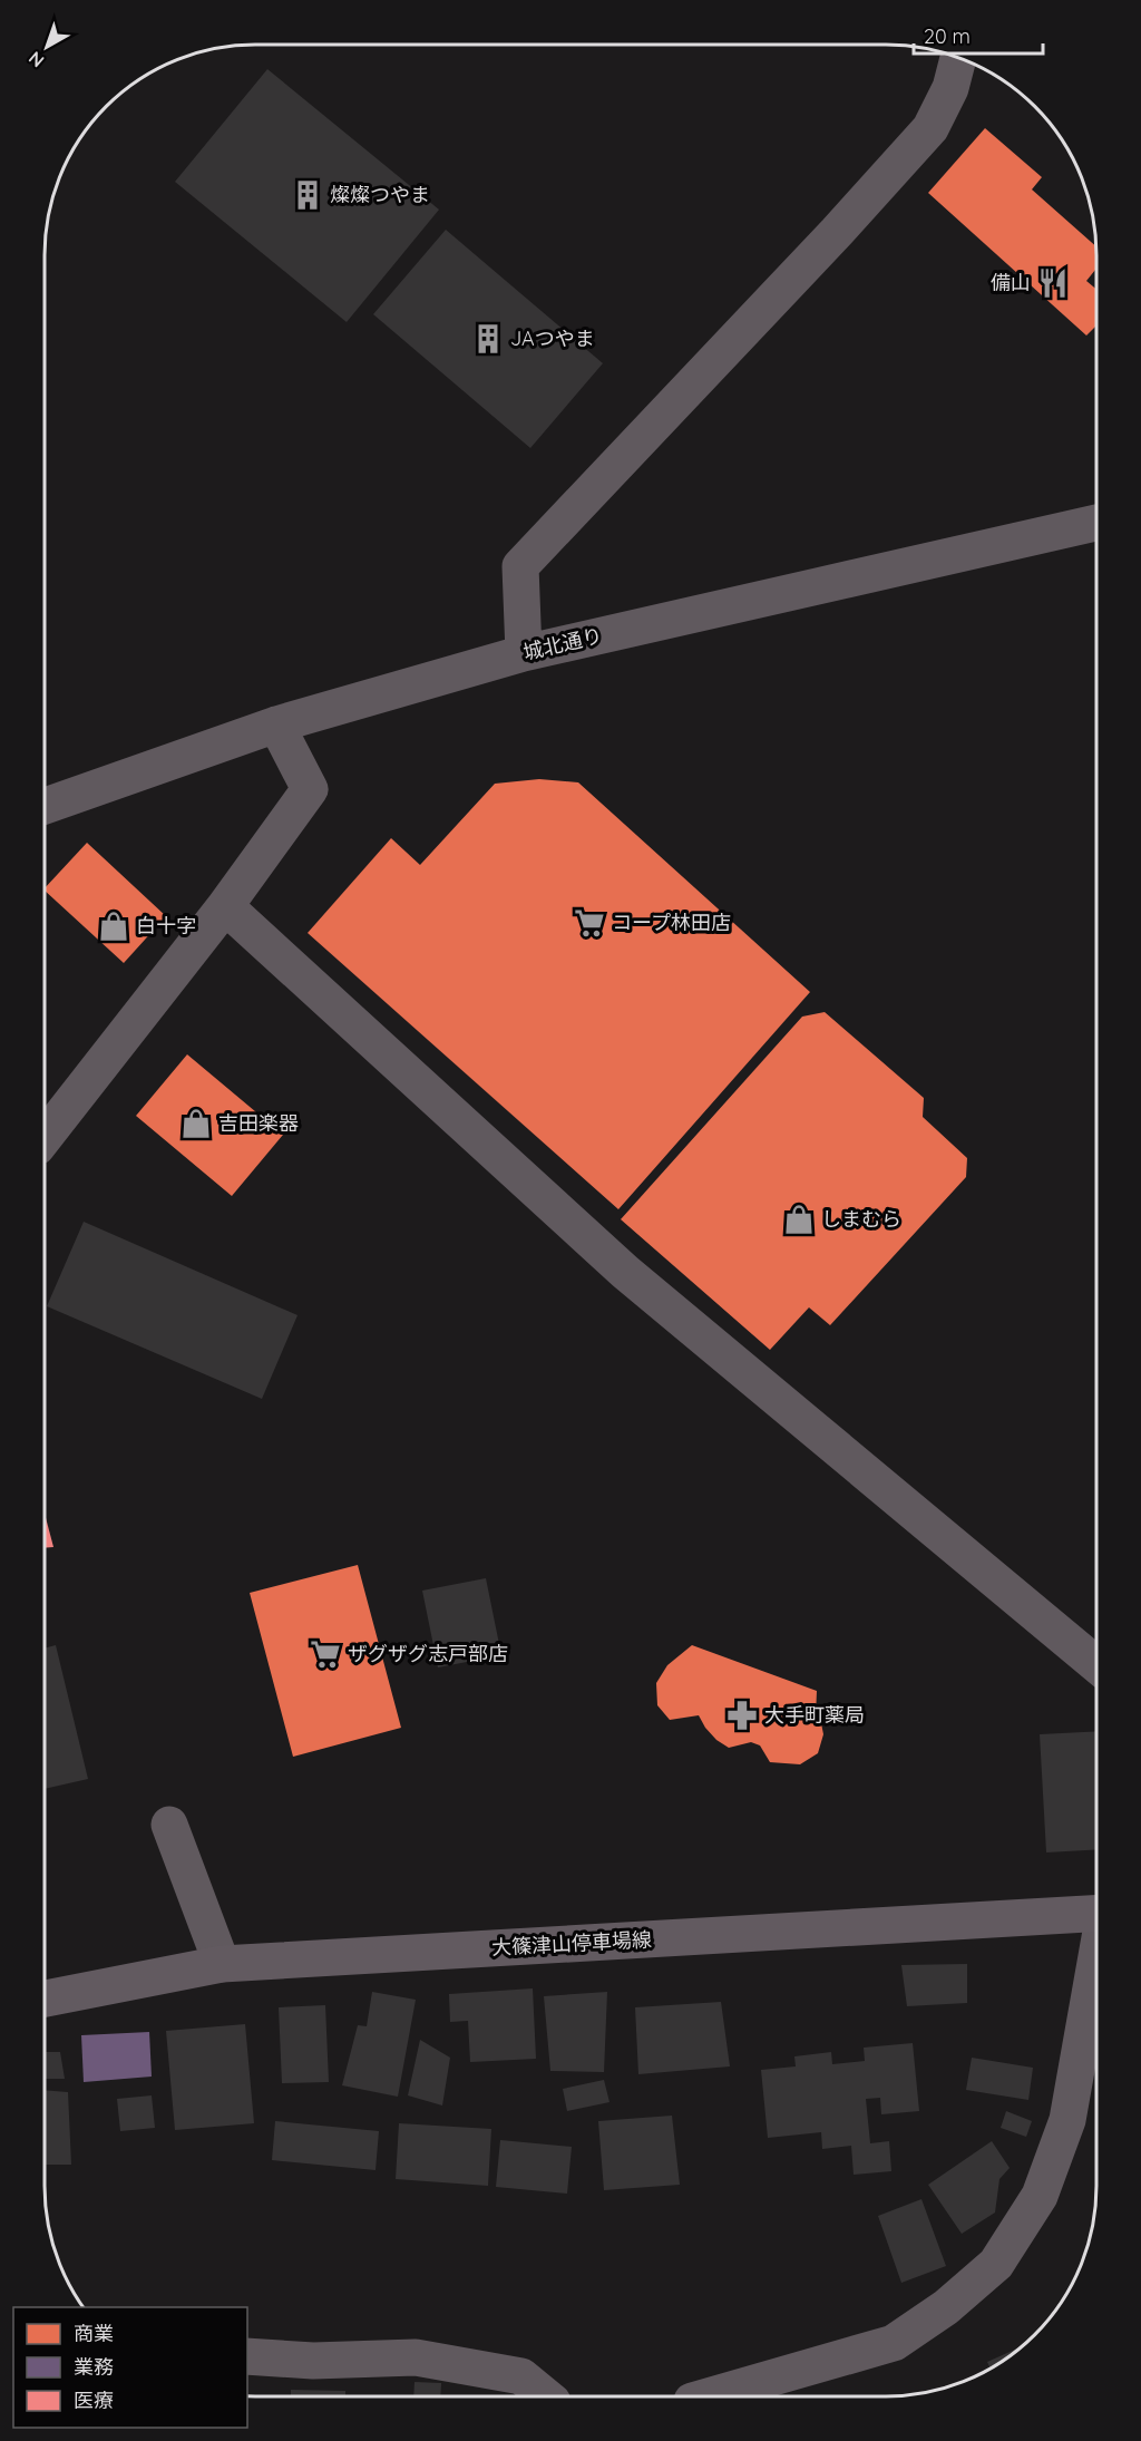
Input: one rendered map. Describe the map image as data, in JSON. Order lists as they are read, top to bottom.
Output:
{
  "streets": {
    "main road": ["大篠津山停車場線"],
    "street": ["城北通り"]
  },
  "places": {
    "building": ["燦燦つやま", "JAつやま"],
    "restaurant": ["備山"],
    "supermarket": ["コープ林田店", "ザグザグ志戸部店"],
    "shop": ["白十字", "吉田楽器", "しまむら"],
    "pharmacy": ["大手町薬局"]
  },
  "legend": ["商業", "業務", "医療"],
  "scale_bar": "20 m",
  "north": "bottom left"
}
